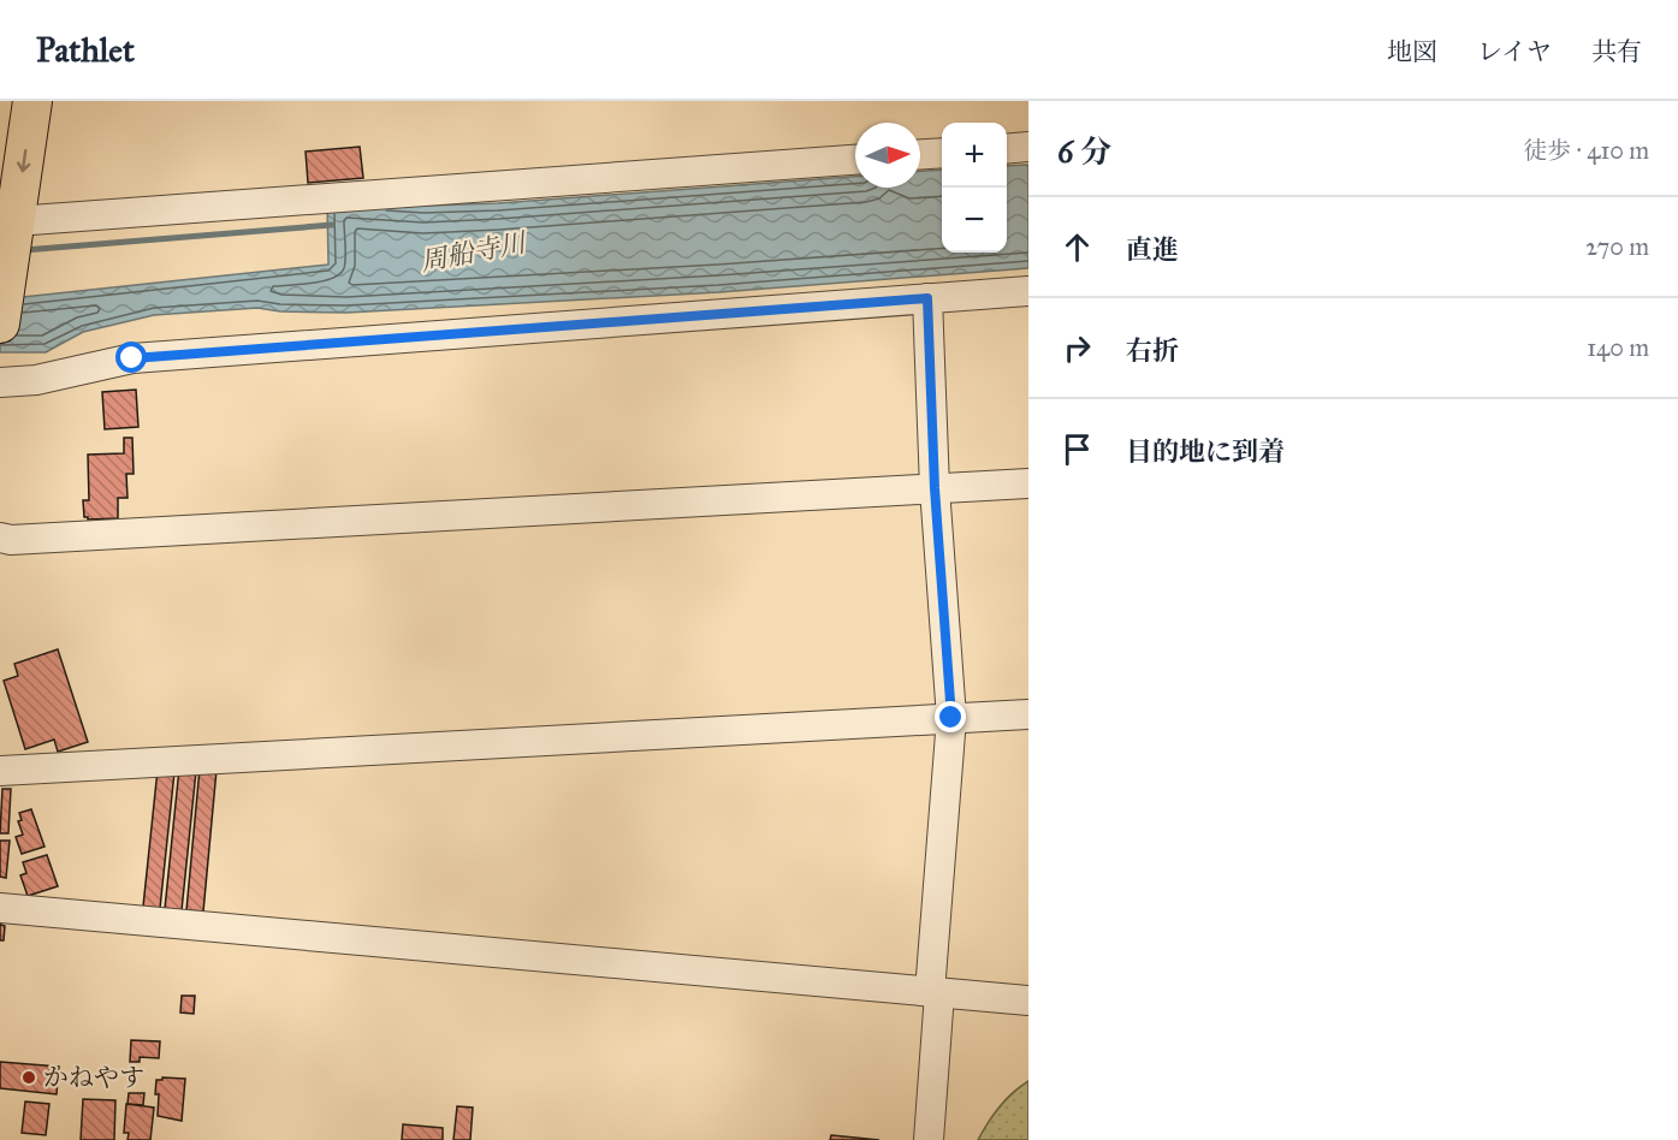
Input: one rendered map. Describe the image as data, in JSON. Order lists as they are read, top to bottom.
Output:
{
  "water": ["周船寺川"],
  "places": ["かねやす"],
  "north": "right",
  "page": {
    "header": "Pathlet",
    "nav": ["地図", "レイヤ", "共有"],
    "heading": ["6 分", "徒歩 · 410 m"],
    "map_buttons": ["+", "−"],
    "list": [
      ["直進", "270 m"],
      ["右折", "140 m"],
      "目的地に到着"
    ]
  }
}
